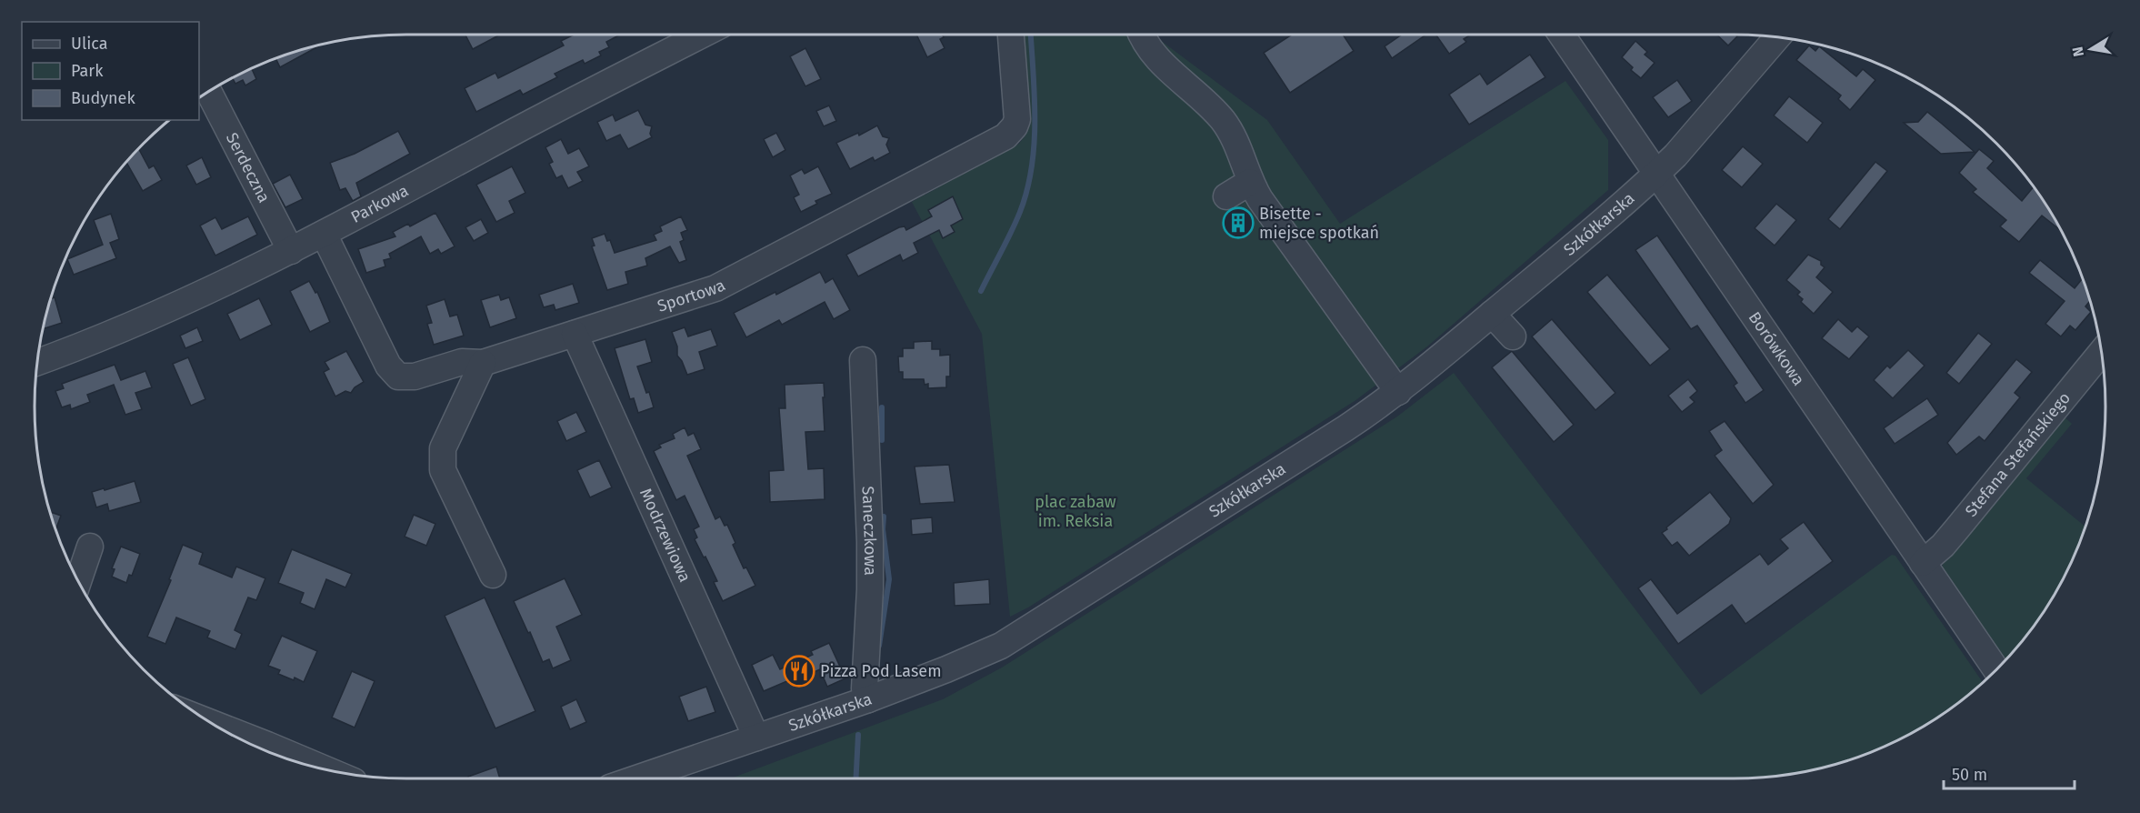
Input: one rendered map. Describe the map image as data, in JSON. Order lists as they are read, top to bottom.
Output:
{
  "streets": {
    "street": [
      "Serdeczna",
      "Parkowa",
      "Szkółkarska",
      "Sportowa",
      "Borówkowa",
      "Stefana Stefańskiego",
      "Saneczkowa",
      "Modrzewiowa"
    ]
  },
  "crossings": [
    ["Serdeczna", "Parkowa"],
    ["Parkowa", "Sportowa"],
    ["Szkółkarska", "Borówkowa"],
    ["Szkółkarska", "Saneczkowa"],
    ["Szkółkarska", "Modrzewiowa"],
    ["Sportowa", "Modrzewiowa"],
    ["Borówkowa", "Stefana Stefańskiego"]
  ],
  "parks": ["plac zabaw im. Reksia"],
  "places": {
    "building": ["Bisette - miejsce spotkań"],
    "restaurant": ["Pizza Pod Lasem"]
  },
  "legend": ["Ulica", "Park", "Budynek"],
  "scale_bar": "50 m",
  "north": "left"
}
